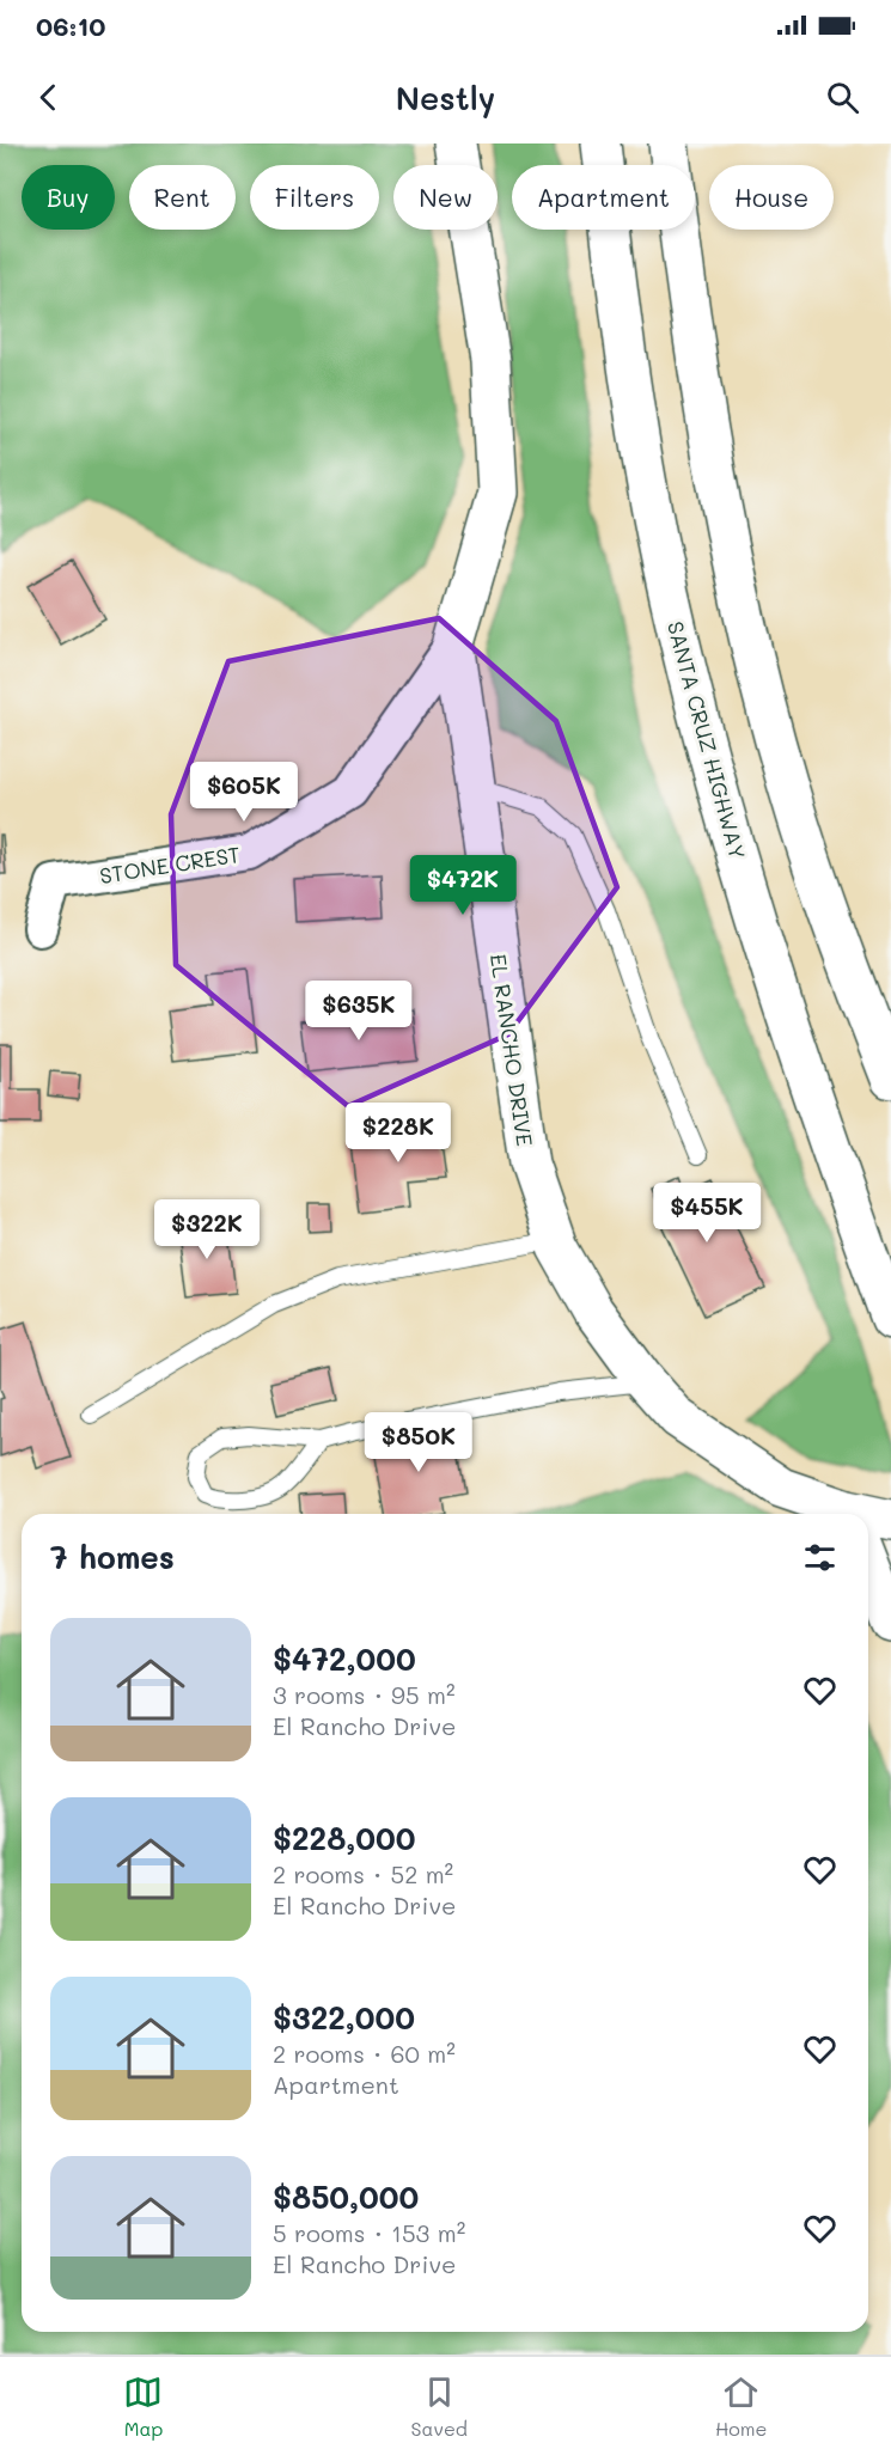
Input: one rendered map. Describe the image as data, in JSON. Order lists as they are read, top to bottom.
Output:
{
  "streets": {
    "main road": ["SANTA CRUZ HIGHWAY", "EL RANCHO DRIVE"],
    "street": ["STONE CREST"]
  },
  "crossings": [
    ["STONE CREST", "EL RANCHO DRIVE"]
  ],
  "page": {
    "status": "06:10",
    "header": "Nestly",
    "chip": [
      "Buy",
      "Rent",
      "Filters",
      "New",
      "Apartment",
      "House"
    ],
    "price": [
      "$605K",
      "$472K",
      "$635K",
      "$228K",
      "$455K",
      "$322K",
      "$850K"
    ],
    "heading": "7 homes",
    "list": [
      {
        "name": "$472,000",
        "note": "3 rooms · 95 m² · El Rancho Drive"
      },
      {
        "name": "$228,000",
        "note": "2 rooms · 52 m² · El Rancho Drive"
      },
      {
        "name": "$322,000",
        "note": "2 rooms · 60 m² · Apartment"
      },
      {
        "name": "$850,000",
        "note": "5 rooms · 153 m² · El Rancho Drive"
      }
    ],
    "tabs": ["Map", "Saved", "Home"]
  }
}
